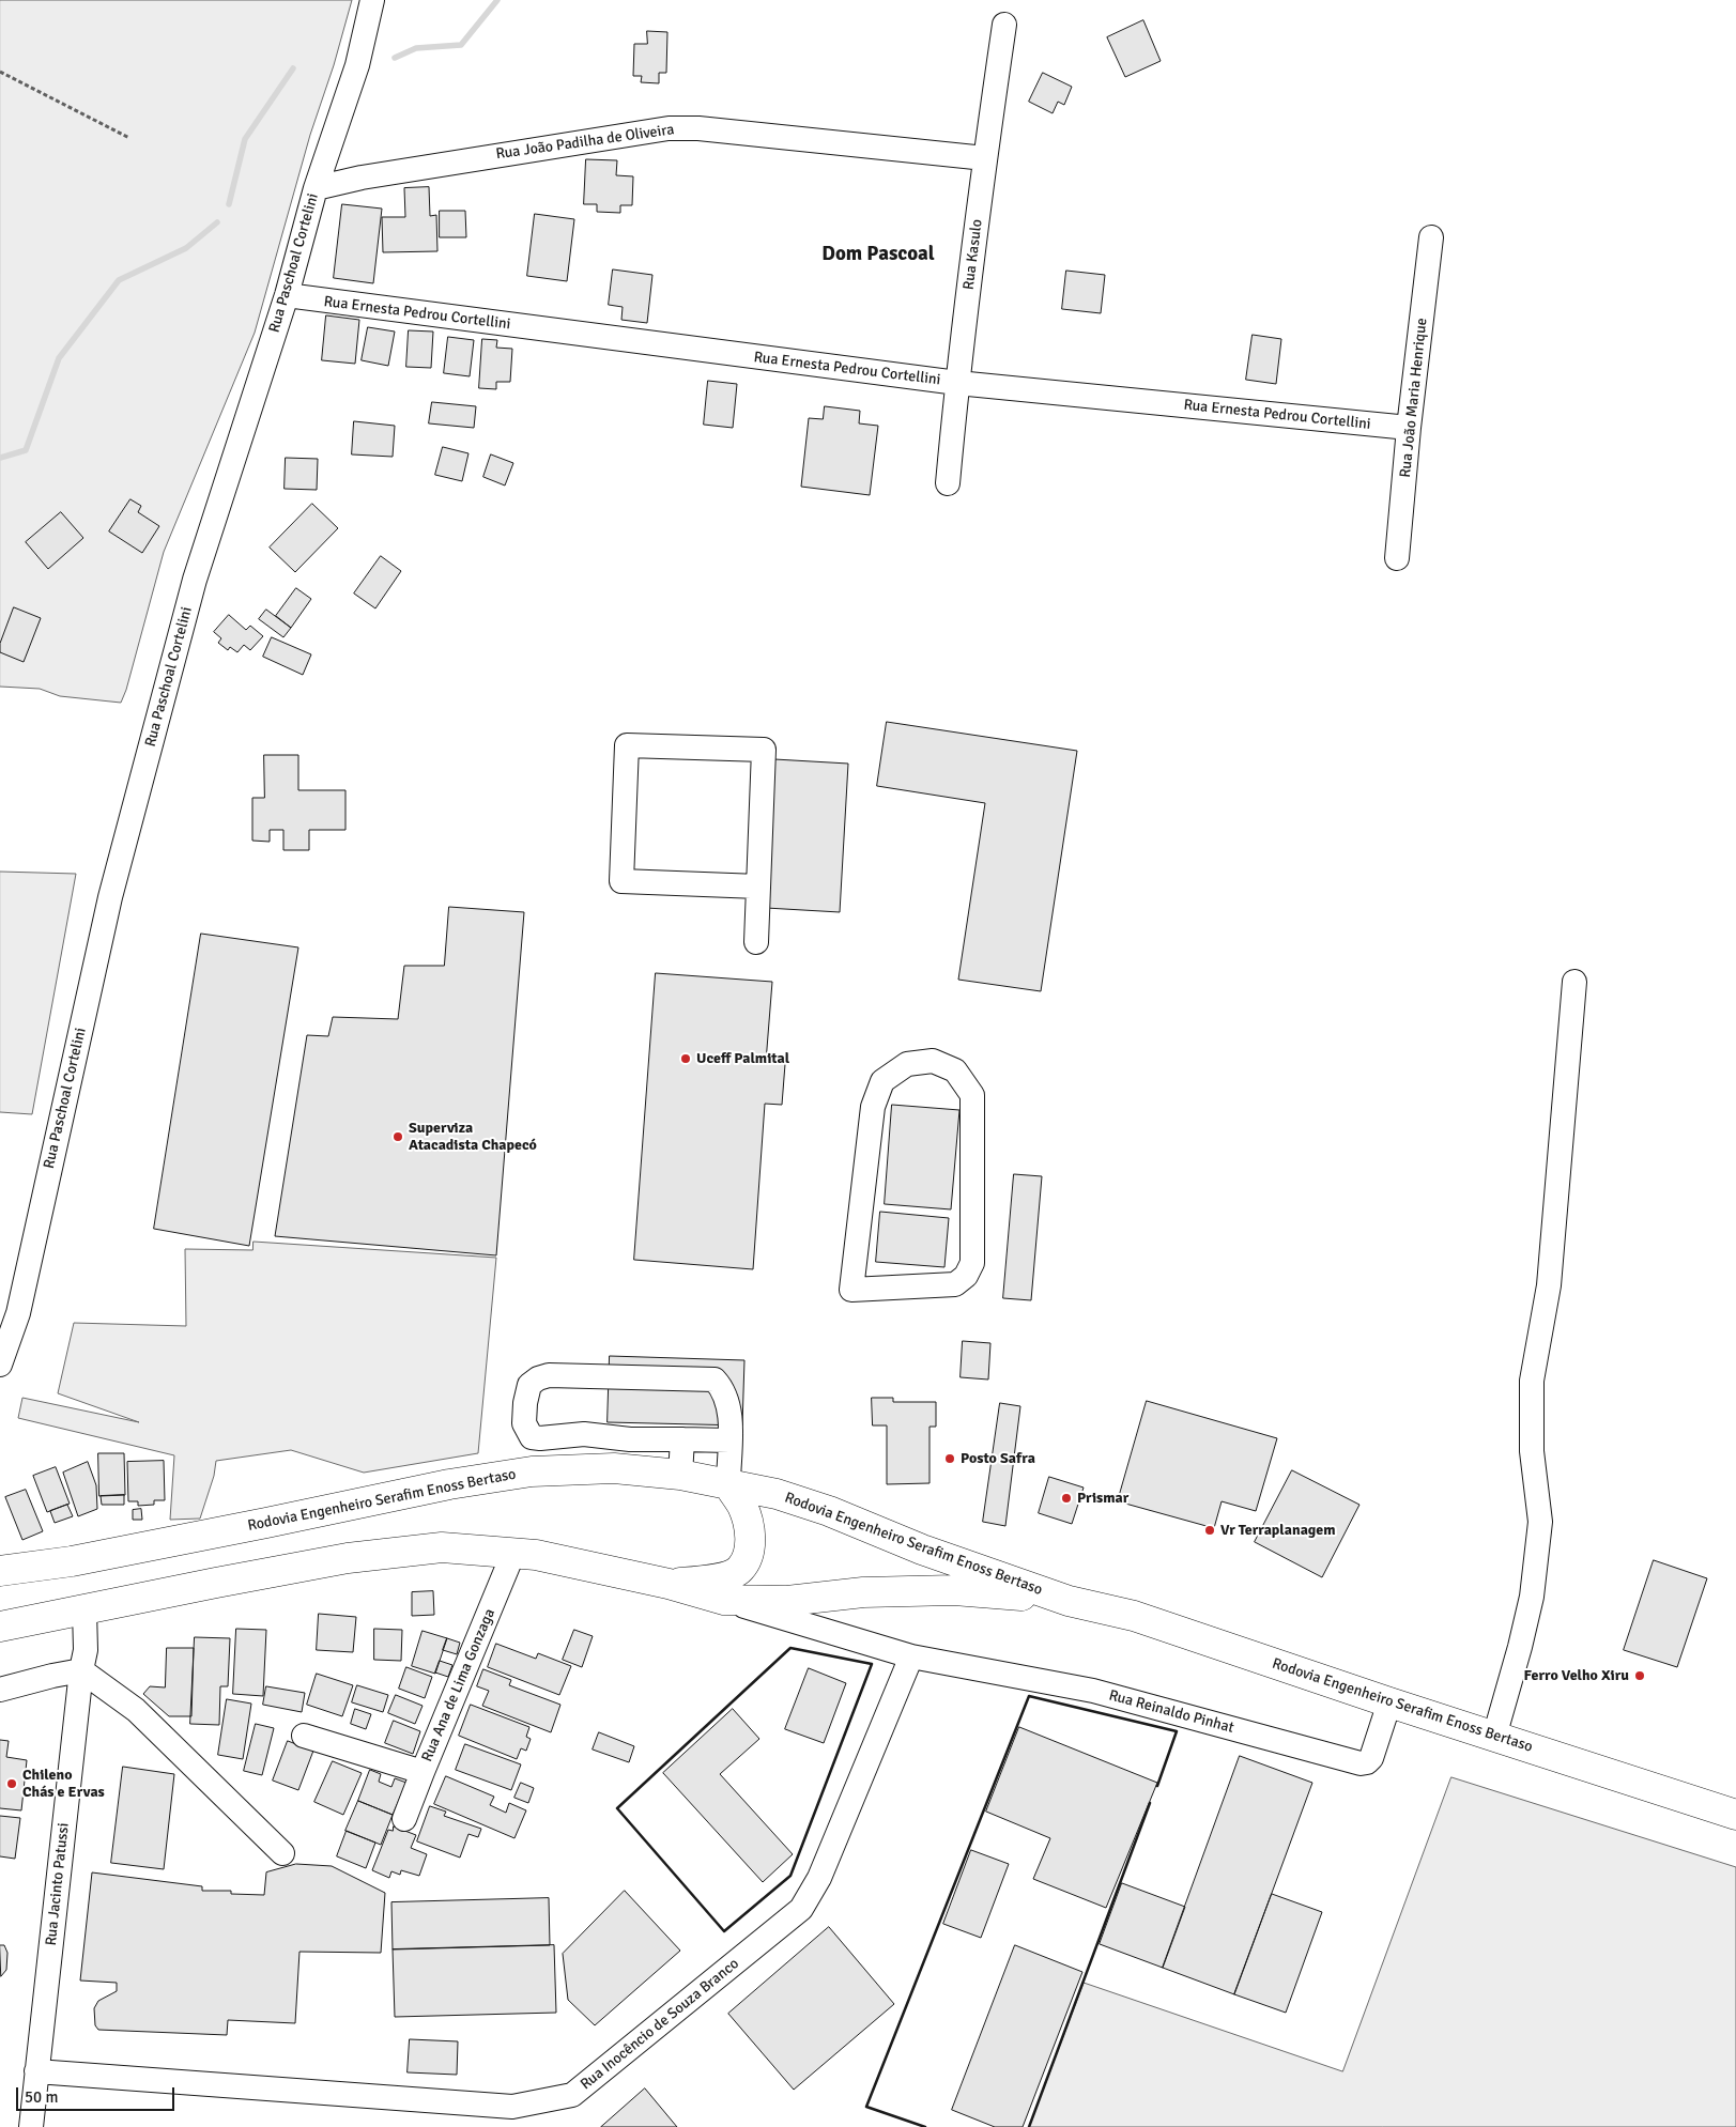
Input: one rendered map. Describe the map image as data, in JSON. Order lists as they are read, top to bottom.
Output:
{
  "streets": {
    "main road": ["Rodovia Engenheiro Serafim Enoss Bertaso"],
    "street": [
      "Rua João Padilha de Oliveira",
      "Rua Kasulo",
      "Rua Paschoal Cortelini",
      "Rua Ernesta Pedrou Cortellini",
      "Rua João Maria Henrique",
      "Rua Ana de Lima Gonzaga",
      "Rua Reinaldo Pinhat",
      "Rua Jacinto Patussi",
      "Rua Inocêncio de Souza Branco"
    ]
  },
  "crossings": [
    ["Rua João Padilha de Oliveira", "Rua Kasulo"],
    ["Rua João Padilha de Oliveira", "Rua Paschoal Cortelini"],
    ["Rua Kasulo", "Rua Ernesta Pedrou Cortellini"],
    ["Rua Paschoal Cortelini", "Rua Ernesta Pedrou Cortellini"],
    ["Rua Ernesta Pedrou Cortellini", "Rua João Maria Henrique"],
    ["Rodovia Engenheiro Serafim Enoss Bertaso", "Rua Ana de Lima Gonzaga"],
    ["Rodovia Engenheiro Serafim Enoss Bertaso", "Rua Reinaldo Pinhat"],
    ["Rodovia Engenheiro Serafim Enoss Bertaso", "Rua Jacinto Patussi"],
    ["Rua Reinaldo Pinhat", "Rua Inocêncio de Souza Branco"],
    ["Rua Jacinto Patussi", "Rua Inocêncio de Souza Branco"]
  ],
  "districts": ["Dom Pascoal"],
  "places": [
    "Uceff Palmital",
    "Superviza Atacadista Chapecó",
    "Posto Safra",
    "Prismar",
    "Vr Terraplanagem",
    "Ferro Velho Xiru",
    "Chileno Chás e Ervas"
  ],
  "scale_bar": "50 m"
}
